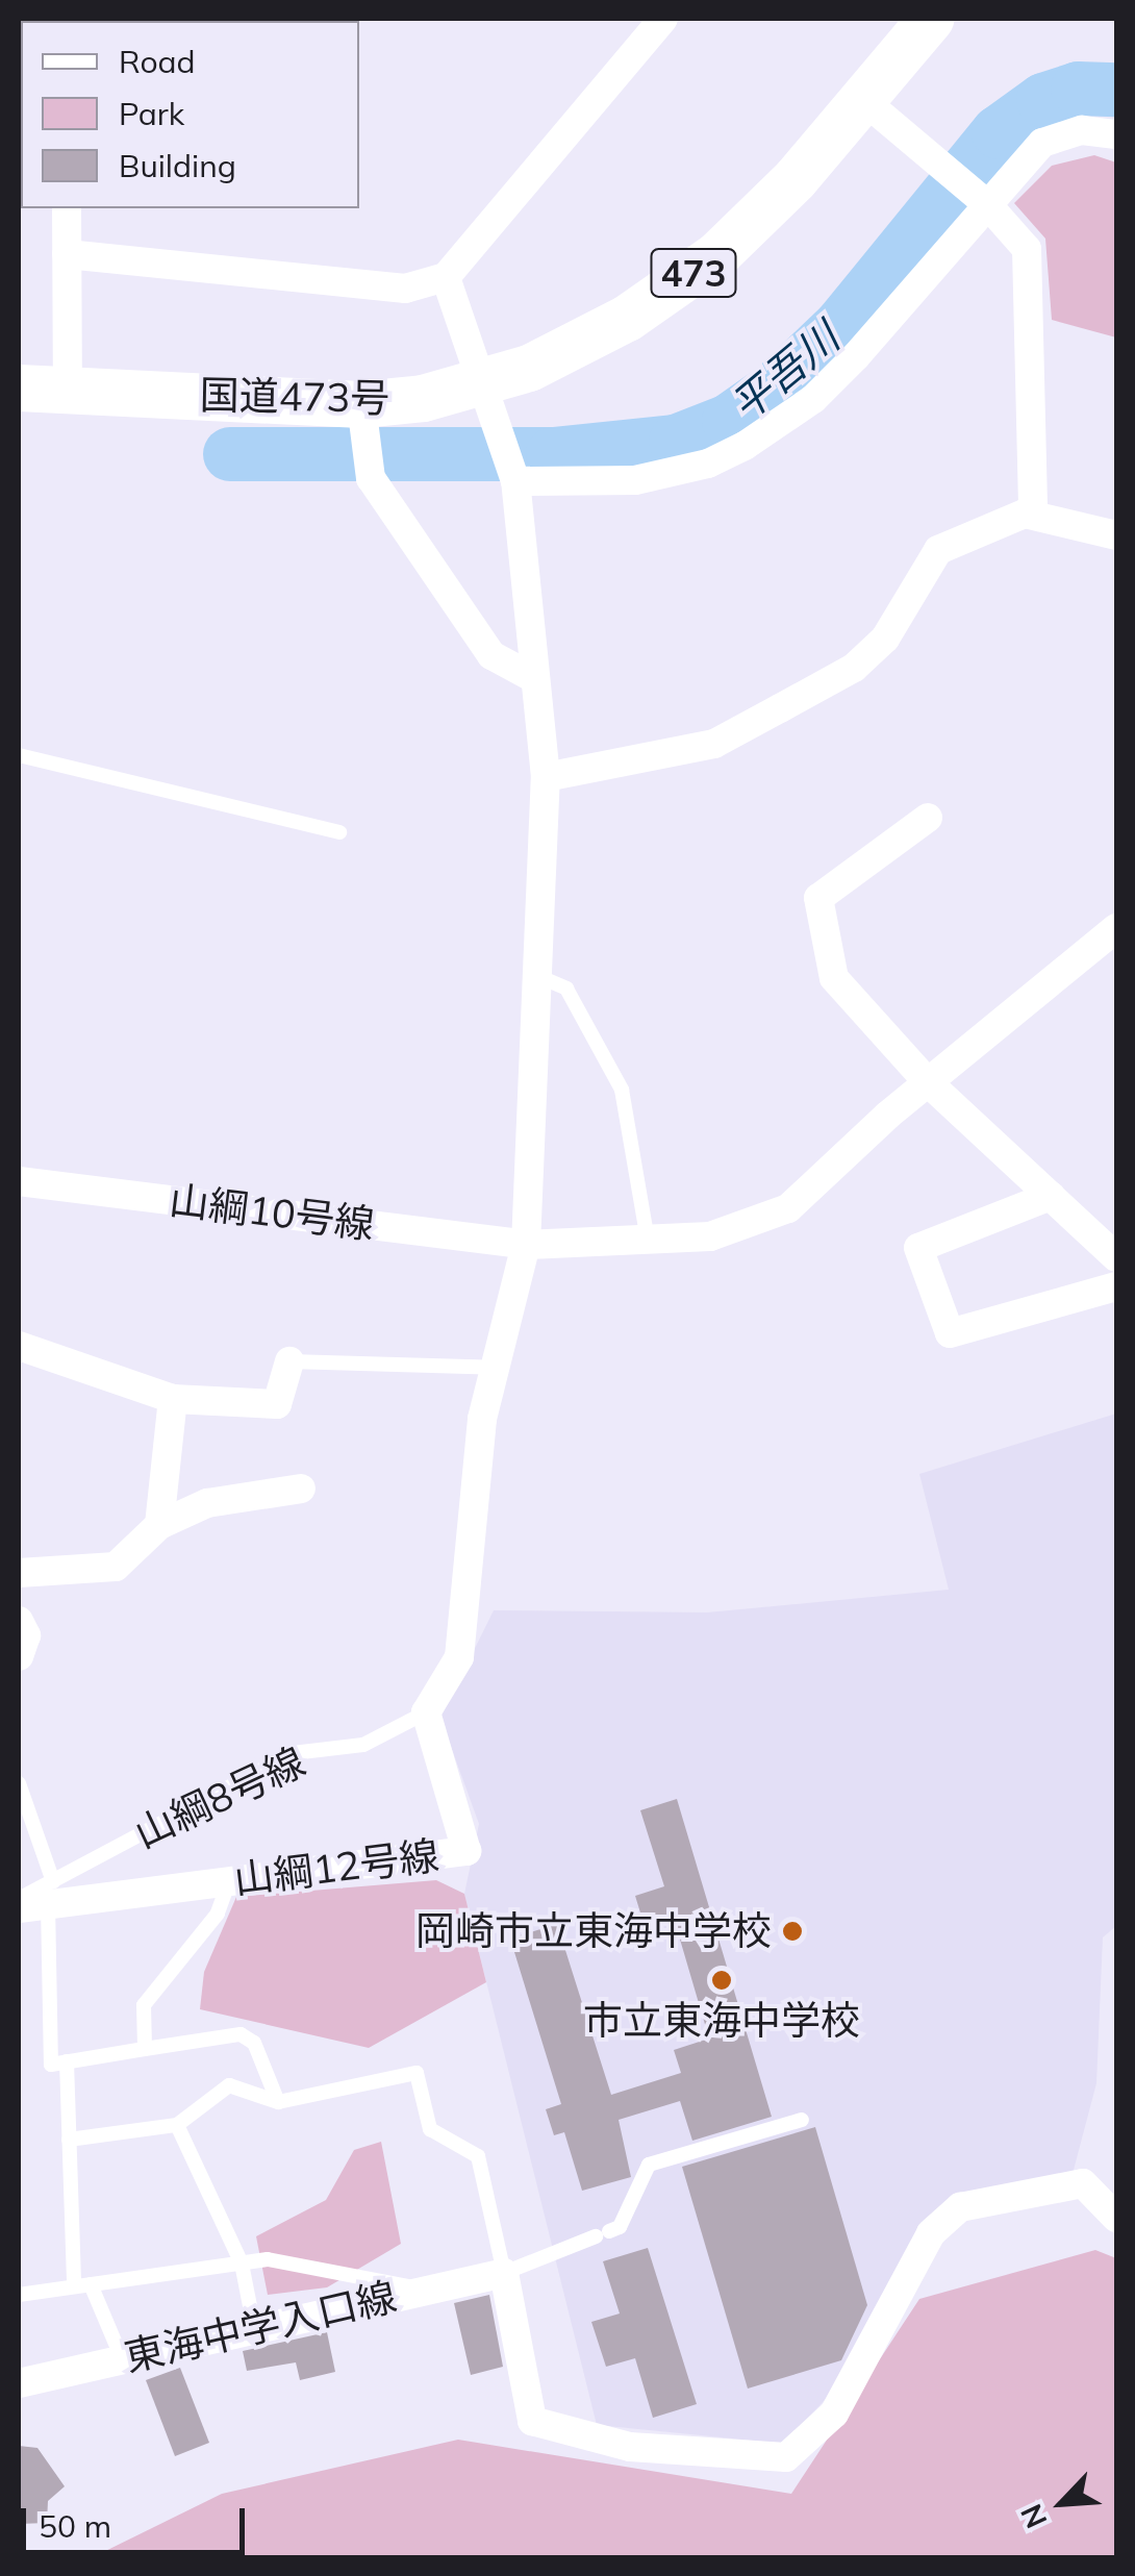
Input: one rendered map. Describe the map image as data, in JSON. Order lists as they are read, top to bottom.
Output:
{
  "streets": {
    "highway": ["473", "国道473号"],
    "street": ["山綱10号線", "山綱12号線", "東海中学入口線"],
    "lane": ["山綱8号線"]
  },
  "crossings": [
    ["山綱8号線", "山綱12号線"]
  ],
  "water": ["平吾川"],
  "places": ["岡崎市立東海中学校", "市立東海中学校"],
  "legend": ["Road", "Park", "Building"],
  "scale_bar": "50 m",
  "north": "bottom left"
}
